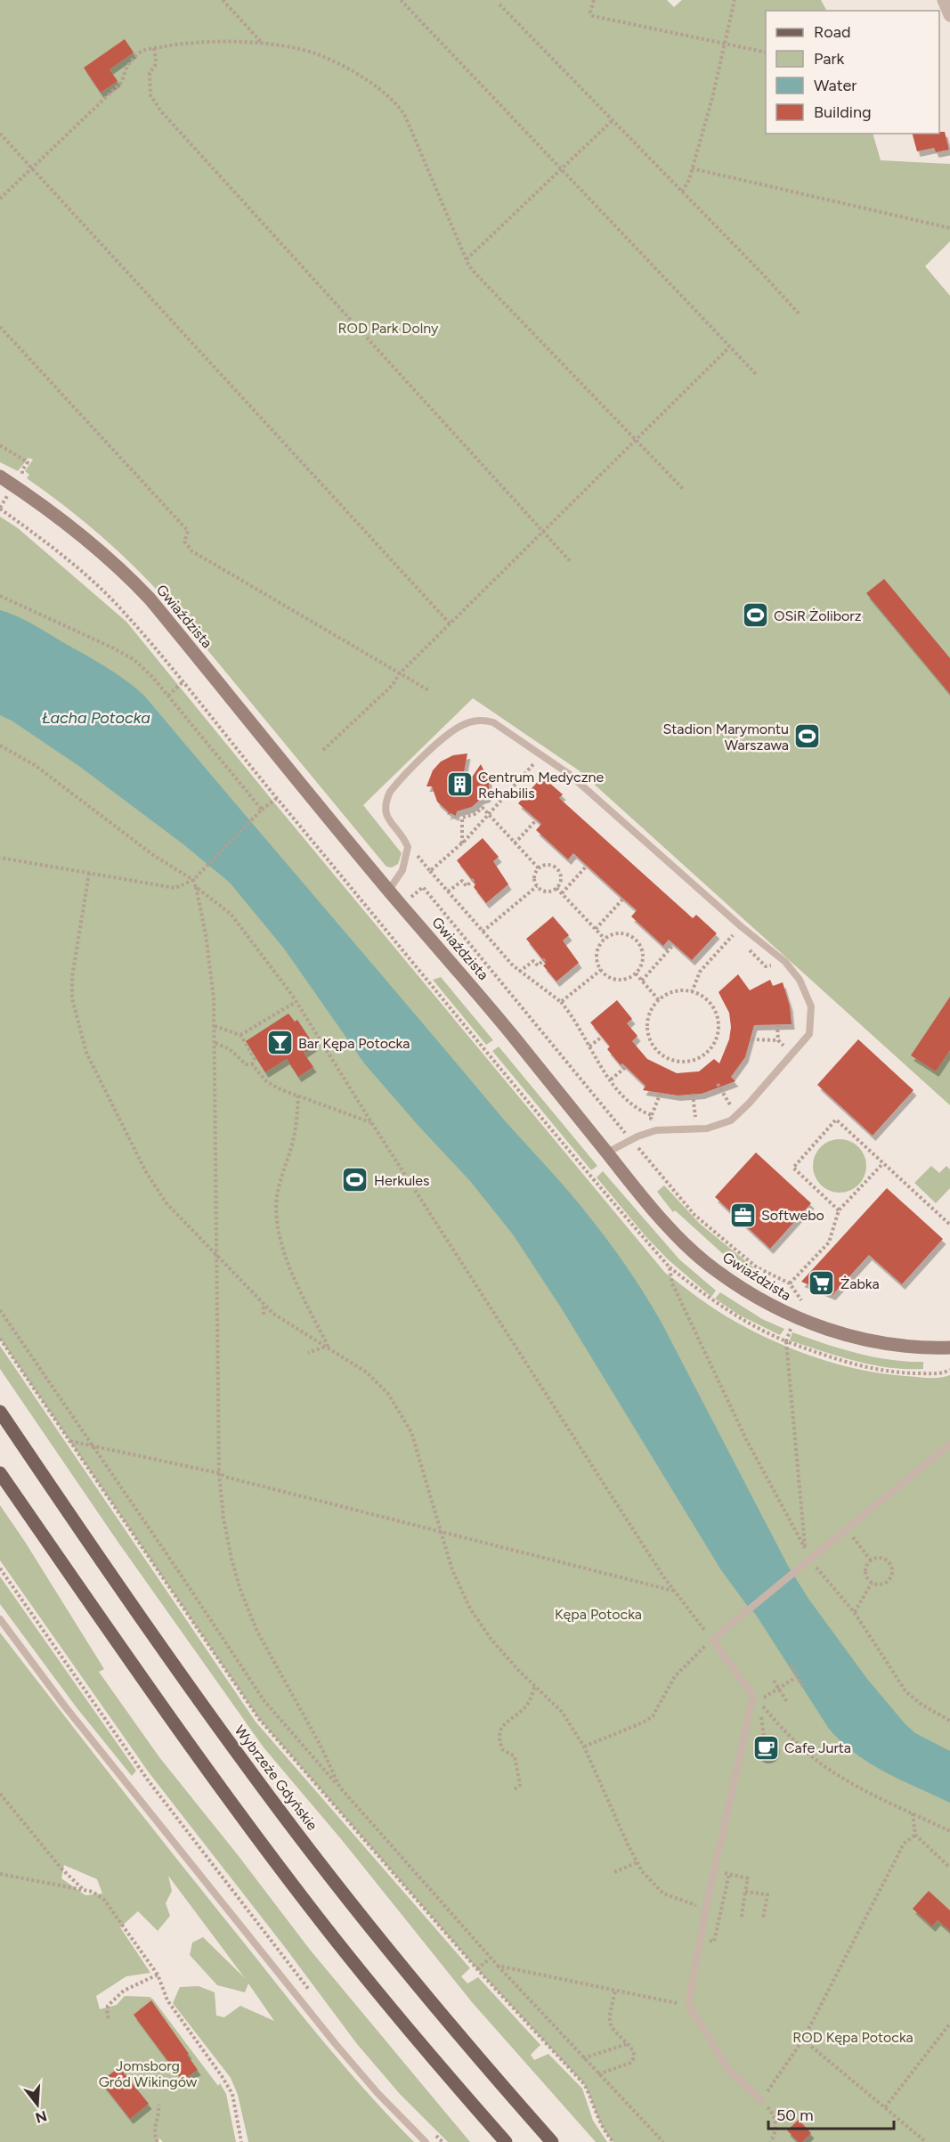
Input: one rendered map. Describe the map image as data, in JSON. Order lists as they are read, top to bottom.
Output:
{
  "streets": {
    "main road": ["Wybrzeże Gdyńskie"],
    "street": ["Gwiaździsta"]
  },
  "water": ["Łacha Potocka"],
  "parks": [
    "ROD Park Dolny",
    "Kępa Potocka",
    "ROD Kępa Potocka",
    "Jomsborg Gród Wikingów"
  ],
  "places": {
    "sports": ["OSiR Żoliborz", "Stadion Marymontu Warszawa", "Herkules"],
    "building": ["Centrum Medyczne Rehabilis"],
    "bar": ["Bar Kępa Potocka"],
    "office": ["Softwebo"],
    "supermarket": ["Żabka"],
    "cafe": ["Cafe Jurta"]
  },
  "legend": [
    "Road",
    "Park",
    "Water",
    "Building"
  ],
  "scale_bar": "50 m",
  "north": "bottom"
}
